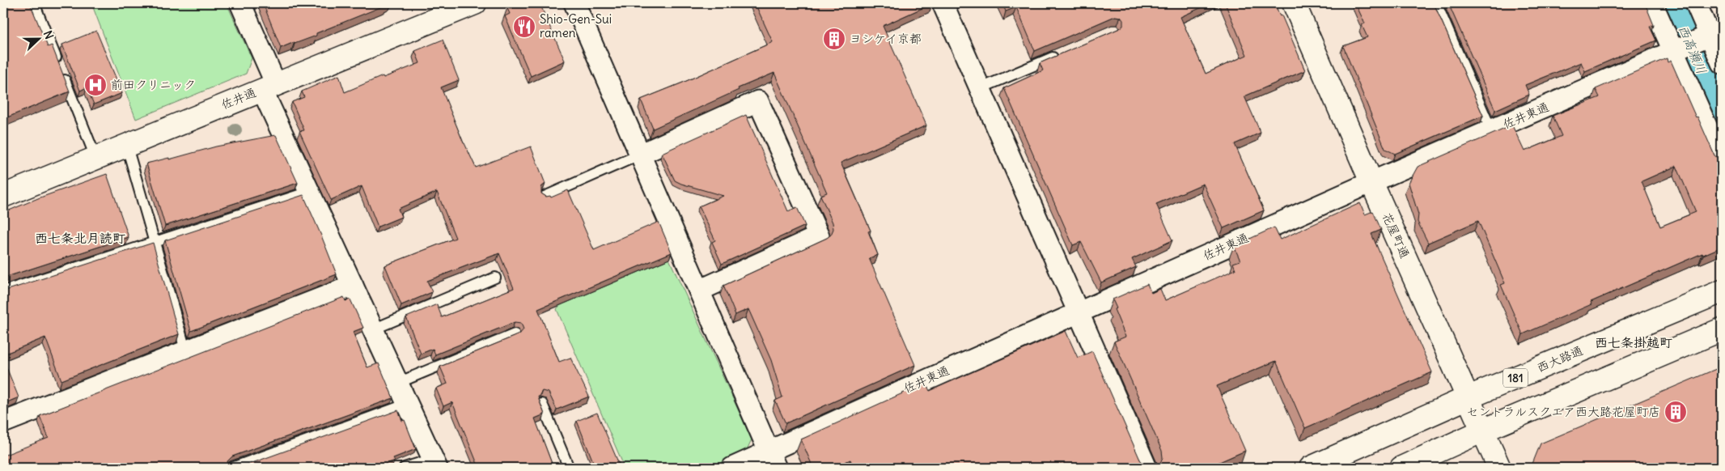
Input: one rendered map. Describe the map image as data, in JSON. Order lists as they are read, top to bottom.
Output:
{
  "streets": {
    "street": [
      "佐井通",
      "佐井東通",
      "花屋町通",
      "西大路通",
      "181"
    ]
  },
  "crossings": [
    ["佐井東通", "花屋町通"],
    ["花屋町通", "西大路通"]
  ],
  "districts": ["西七条北月読町", "西七条掛越町"],
  "water": ["西高瀬川"],
  "places": {
    "restaurant": ["Shio-Gen-Sui ramen"],
    "building": ["ヨシケイ京都", "セントラルスクエア西大路花屋町店"],
    "hospital": ["前田クリニック"]
  },
  "north": "right"
}
